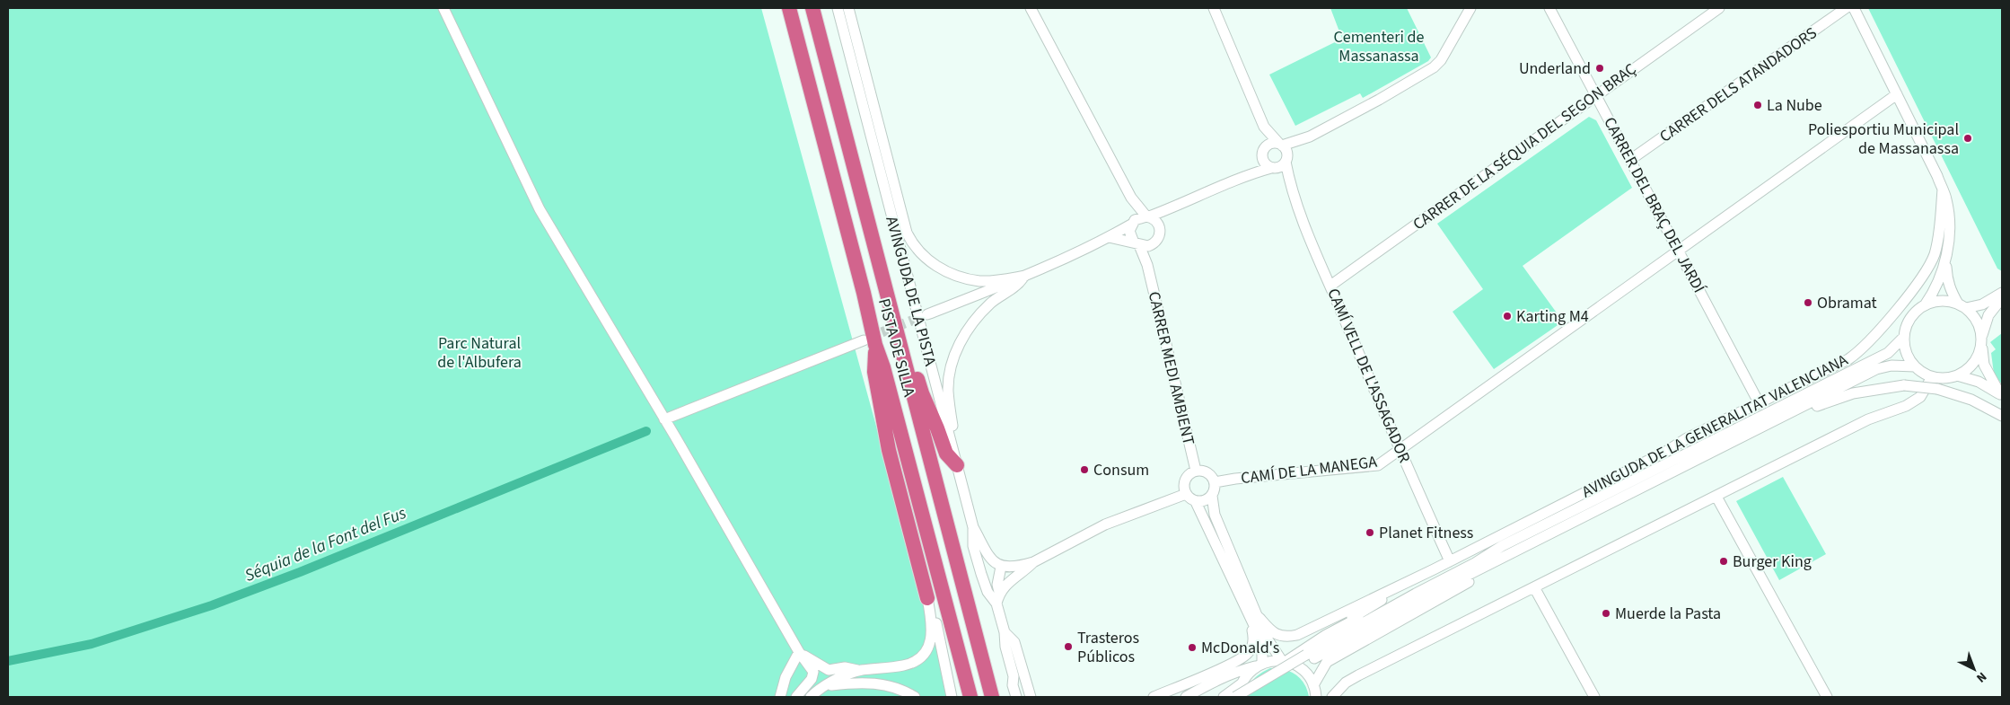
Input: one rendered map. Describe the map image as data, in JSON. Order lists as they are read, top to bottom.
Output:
{
  "streets": {
    "highway": ["PISTA DE SILLA"],
    "street": [
      "CARRER DELS ATANDADORS",
      "CARRER DE LA SÉQUIA DEL SEGON BRAÇ",
      "CARRER DEL BRAÇ DEL JARDÍ",
      "AVINGUDA DE LA PISTA",
      "CARRER MEDI AMBIENT",
      "CAMÍ VELL DE L'ASSAGADOR",
      "AVINGUDA DE LA GENERALITAT VALENCIANA",
      "CAMÍ DE LA MANEGA"
    ]
  },
  "crossings": [
    ["CARRER DELS ATANDADORS", "CARRER DEL BRAÇ DEL JARDÍ"],
    ["CARRER DE LA SÉQUIA DEL SEGON BRAÇ", "CARRER DEL BRAÇ DEL JARDÍ"],
    ["CARRER DE LA SÉQUIA DEL SEGON BRAÇ", "CAMÍ VELL DE L'ASSAGADOR"],
    ["CARRER DEL BRAÇ DEL JARDÍ", "AVINGUDA DE LA GENERALITAT VALENCIANA"],
    ["CARRER DEL BRAÇ DEL JARDÍ", "CAMÍ DE LA MANEGA"],
    ["CARRER MEDI AMBIENT", "CAMÍ DE LA MANEGA"],
    ["CAMÍ VELL DE L'ASSAGADOR", "AVINGUDA DE LA GENERALITAT VALENCIANA"],
    ["CAMÍ VELL DE L'ASSAGADOR", "CAMÍ DE LA MANEGA"]
  ],
  "water": ["Séquia de la Font del Fus"],
  "parks": ["Cementeri de Massanassa", "Parc Natural de l'Albufera"],
  "places": [
    "Underland",
    "La Nube",
    "Poliesportiu Municipal de Massanassa",
    "Obramat",
    "Karting M4",
    "Consum",
    "Planet Fitness",
    "Burger King",
    "Muerde la Pasta",
    "Trasteros Públicos",
    "McDonald's"
  ],
  "north": "bottom right"
}
